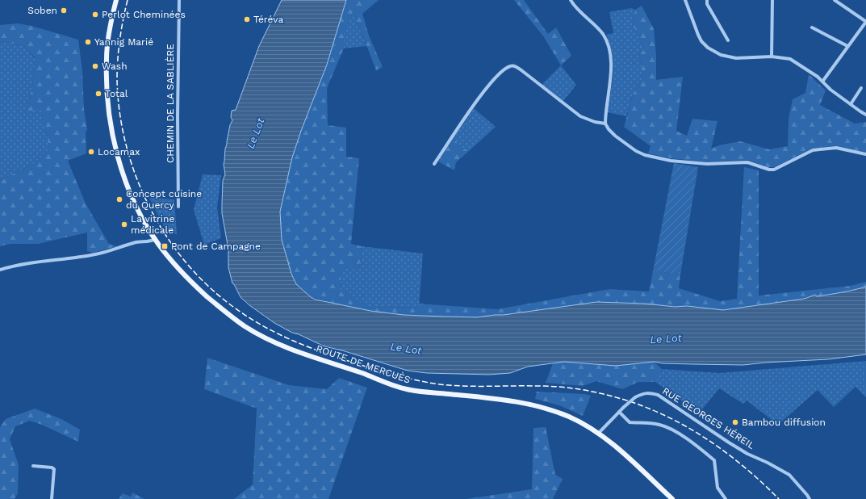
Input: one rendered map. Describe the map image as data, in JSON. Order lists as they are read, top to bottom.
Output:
{
  "streets": {
    "main road": ["ROUTE DE MERCUÈS"],
    "street": ["CHEMIN DE LA SABLIÈRE", "RUE GEORGES HÉREIL"]
  },
  "crossings": [
    ["ROUTE DE MERCUÈS", "RUE GEORGES HÉREIL"]
  ],
  "water": ["Le Lot"],
  "places": {
    "other": [
      "Soben",
      "Perlot Cheminées",
      "Téréva",
      "Yannig Marié",
      "Wash",
      "Total",
      "Locamax",
      "Concept cuisine du Quercy",
      "La vitrine médicale",
      "Bambou diffusion"
    ],
    "transit": ["Pont de Campagne"]
  }
}
